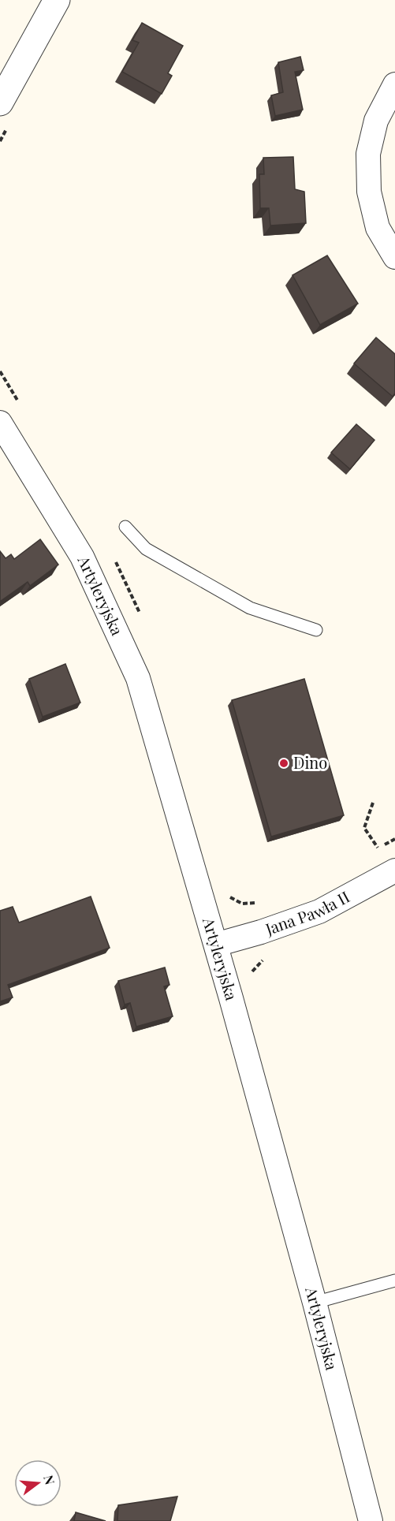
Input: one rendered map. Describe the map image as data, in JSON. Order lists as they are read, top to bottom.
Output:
{
  "streets": {
    "street": ["Artyleryjska", "Jana Pawła II"]
  },
  "crossings": [
    ["Artyleryjska", "Jana Pawła II"]
  ],
  "places": ["Dino"],
  "north": "right"
}
